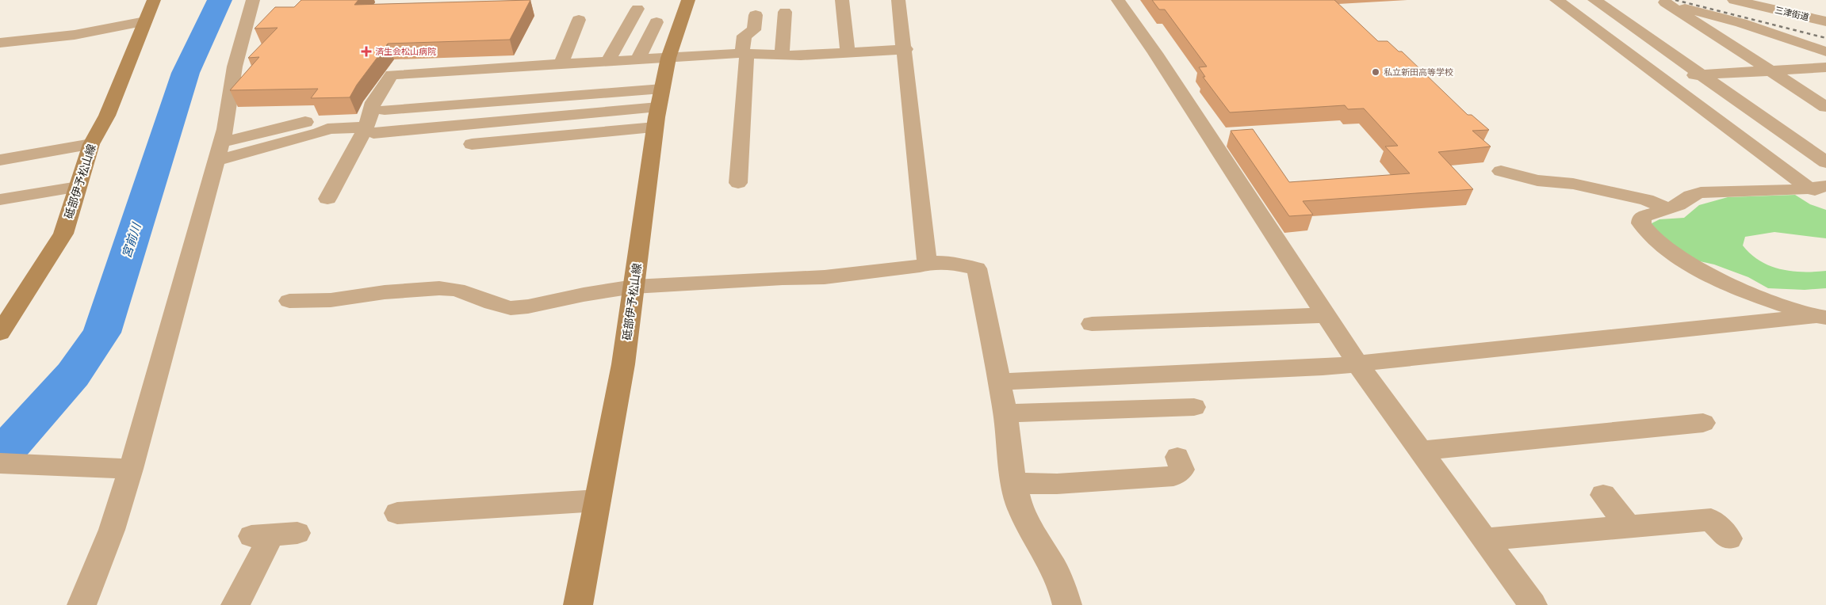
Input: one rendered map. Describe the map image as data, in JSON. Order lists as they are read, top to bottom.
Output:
{
  "streets": {
    "main road": ["砥部伊予松山線"],
    "street": ["三津街道"]
  },
  "water": ["宮前川"],
  "places": {
    "health": ["済生会松山病院"],
    "other": ["私立新田高等学校"]
  }
}
